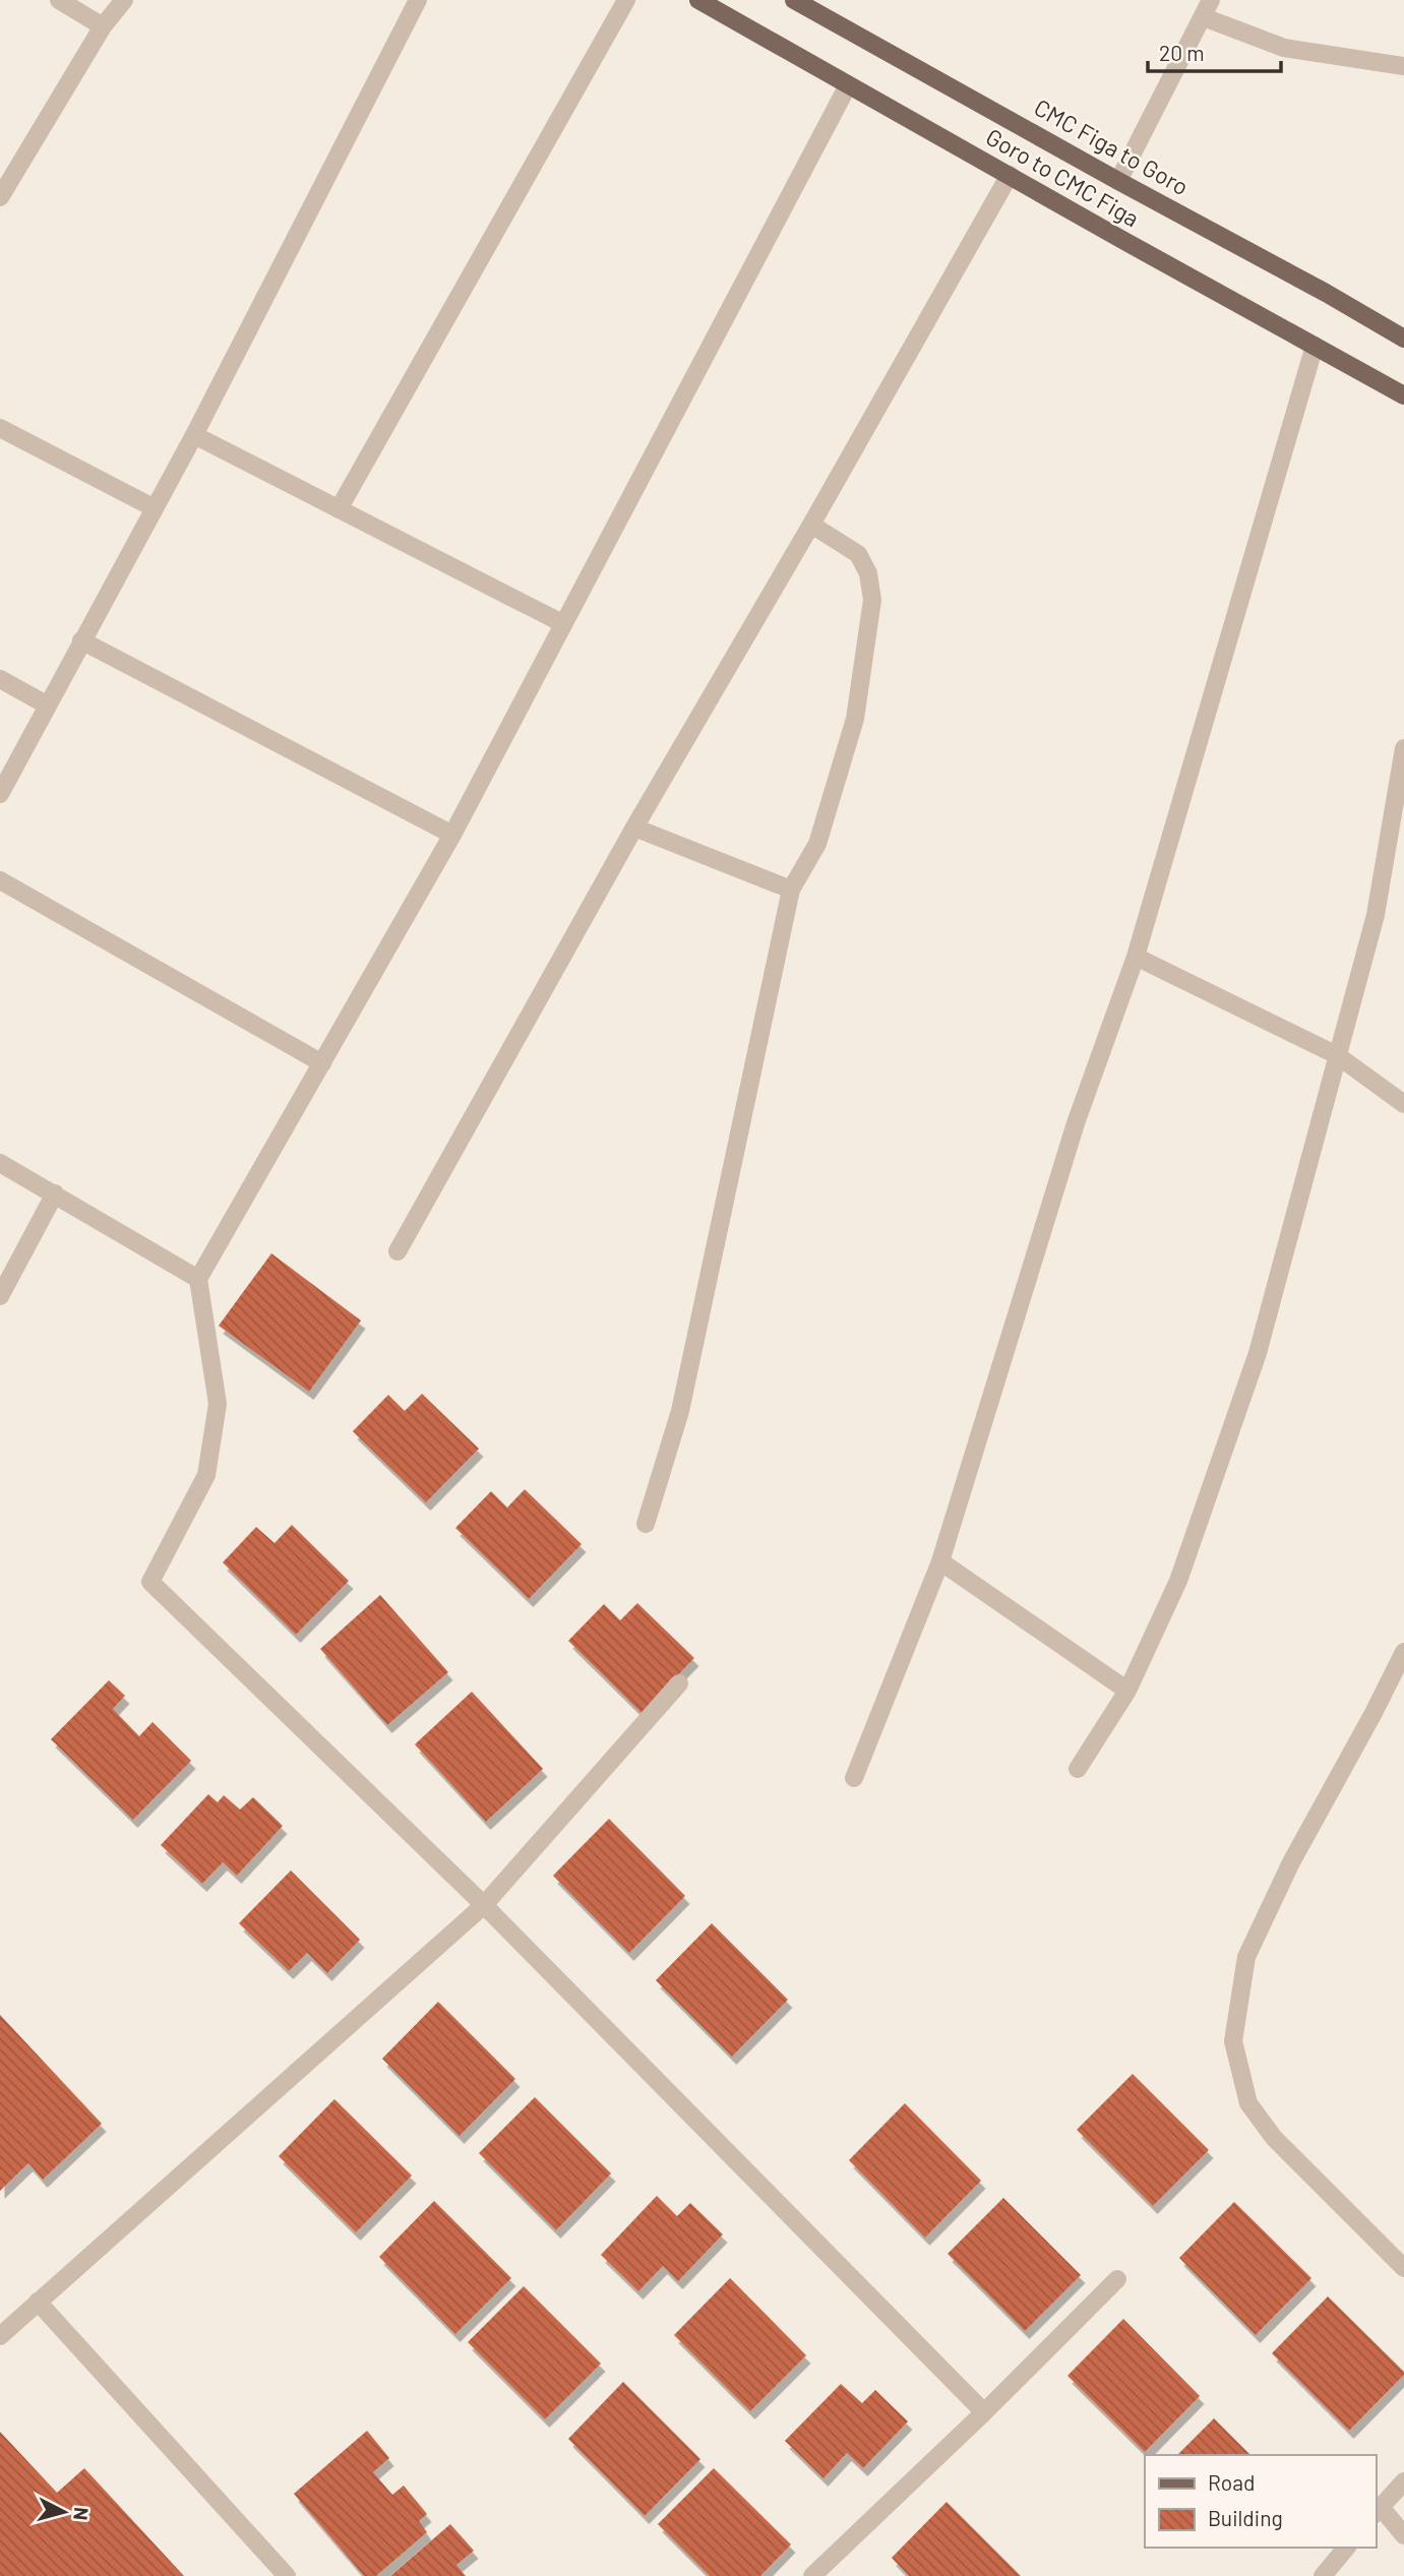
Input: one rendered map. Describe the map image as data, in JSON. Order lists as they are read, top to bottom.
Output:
{
  "streets": {
    "main road": ["CMC Figa to Goro", "Goro to CMC Figa"]
  },
  "legend": ["Road", "Building"],
  "scale_bar": "20 m",
  "north": "right"
}
